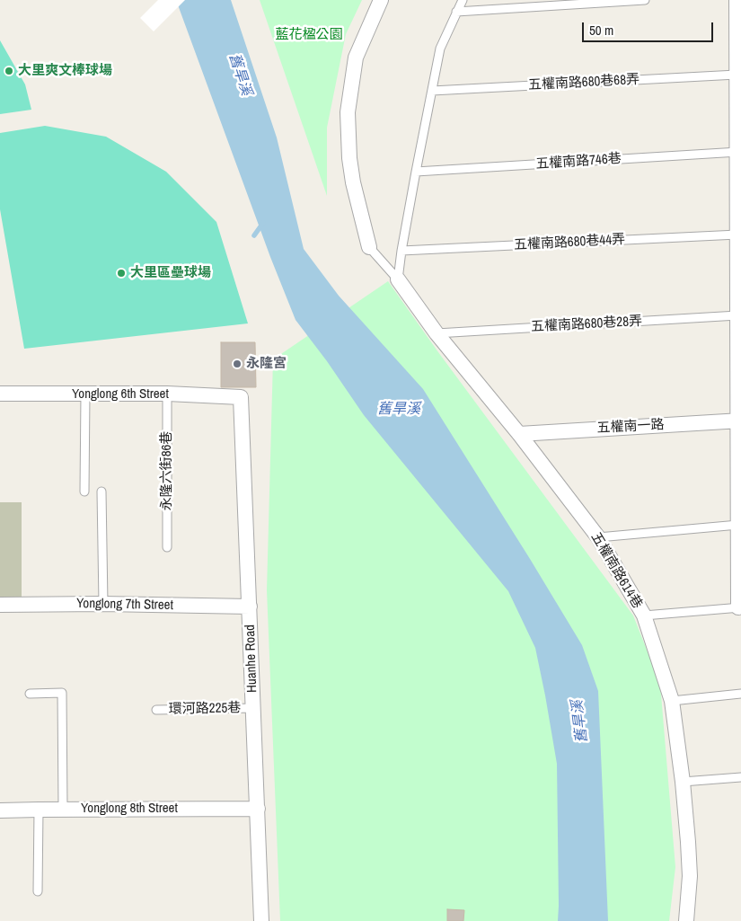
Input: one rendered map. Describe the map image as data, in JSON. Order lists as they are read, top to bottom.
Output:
{
  "streets": {
    "street": [
      "Yonglong 6th Street",
      "五權南一路",
      "五權南路614巷",
      "Yonglong 7th Street",
      "Huanhe Road",
      "Yonglong 8th Street"
    ],
    "lane": [
      "五權南路680巷68弄",
      "五權南路746巷",
      "五權南路680巷44弄",
      "五權南路680巷28弄",
      "永隆六街86巷",
      "環河路225巷"
    ]
  },
  "crossings": [
    ["五權南路680巷28弄", "五權南路614巷"],
    ["Yonglong 6th Street", "永隆六街86巷"],
    ["Yonglong 6th Street", "Huanhe Road"],
    ["五權南一路", "五權南路614巷"],
    ["Yonglong 7th Street", "Huanhe Road"],
    ["Huanhe Road", "環河路225巷"],
    ["Huanhe Road", "Yonglong 8th Street"]
  ],
  "water": ["舊旱溪"],
  "parks": ["藍花楹公園"],
  "places": ["大里爽文棒球場", "大里區壘球場", "永隆宮"],
  "scale_bar": "50 m"
}
